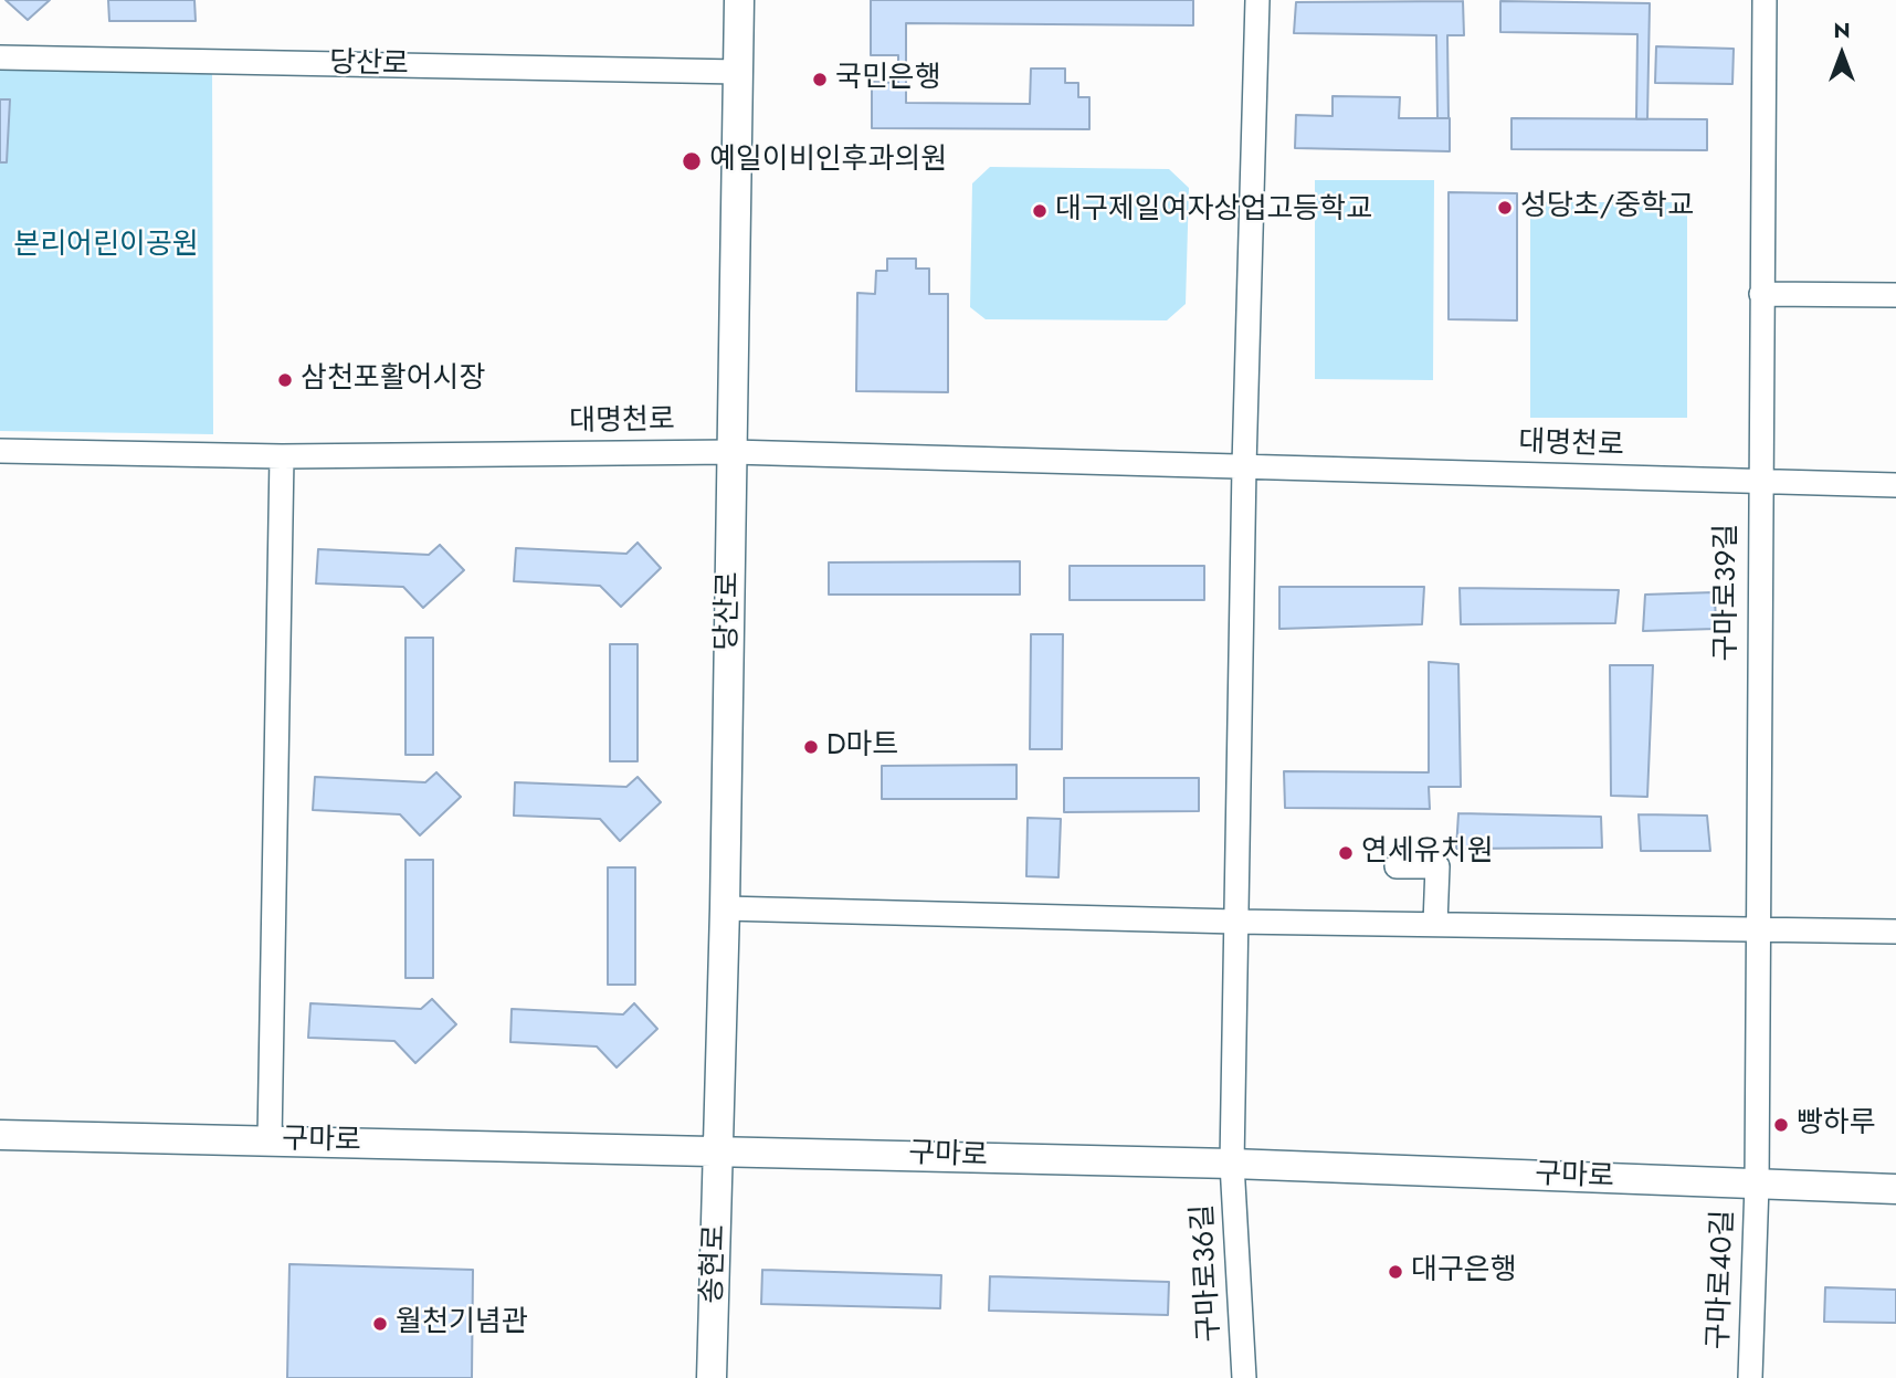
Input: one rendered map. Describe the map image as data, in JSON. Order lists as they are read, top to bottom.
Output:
{
  "streets": {
    "main road": ["당산로", "구마로", "송현로"],
    "street": [
      "대명천로",
      "구마로39길",
      "구마로36길",
      "구마로40길"
    ]
  },
  "crossings": [
    ["당산로", "대명천로"],
    ["당산로", "구마로"],
    ["당산로", "송현로"],
    ["대명천로", "구마로39길"],
    ["대명천로", "구마로36길"],
    ["구마로39길", "구마로"],
    ["구마로39길", "구마로40길"],
    ["구마로", "송현로"],
    ["구마로", "구마로36길"],
    ["구마로", "구마로40길"]
  ],
  "parks": ["본리어린이공원"],
  "places": [
    "국민은행",
    "예일이비인후과의원",
    "성당초/중학교",
    "대구제일여자상업고등학교",
    "삼천포활어시장",
    "D마트",
    "연세유치원",
    "빵하루",
    "대구은행",
    "월천기념관"
  ],
  "north": "top"
}
